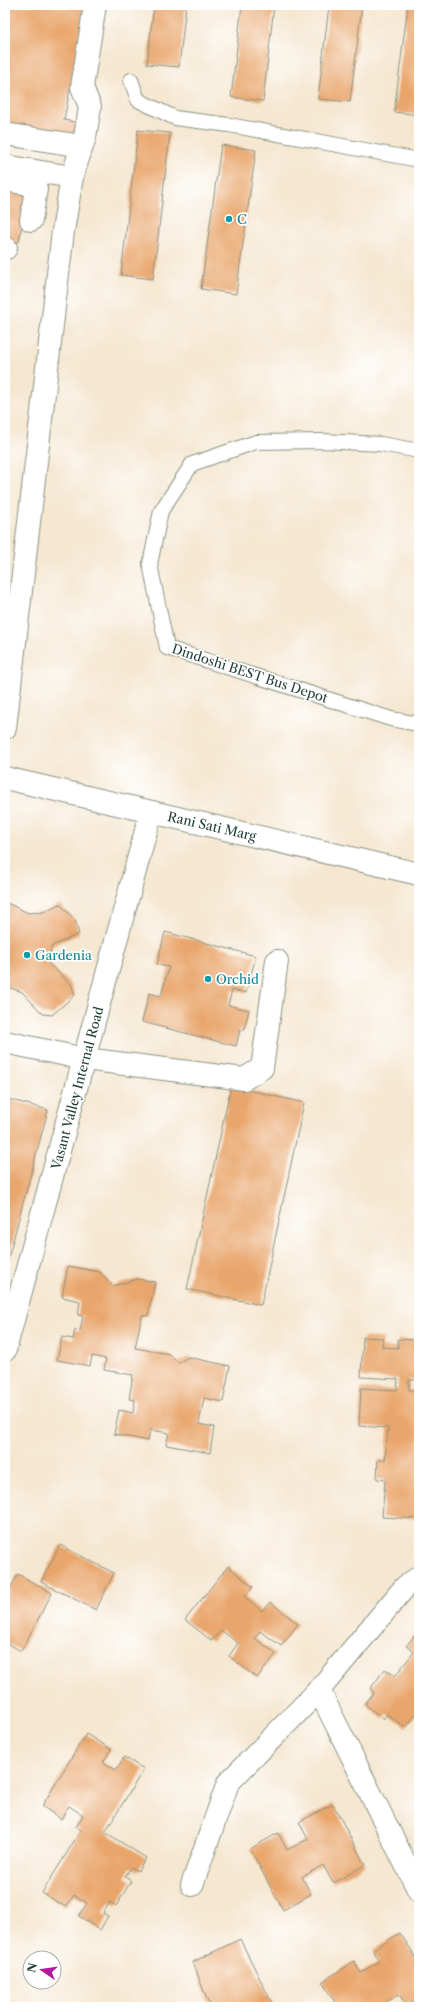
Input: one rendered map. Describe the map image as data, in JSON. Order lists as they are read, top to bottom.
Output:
{
  "streets": {
    "street": ["Rani Sati Marg", "Vasant Valley Internal Road"],
    "lane": ["Dindoshi BEST Bus Depot"]
  },
  "crossings": [
    ["Rani Sati Marg", "Vasant Valley Internal Road"]
  ],
  "places": ["C", "Gardenia", "Orchid"],
  "north": "left"
}
